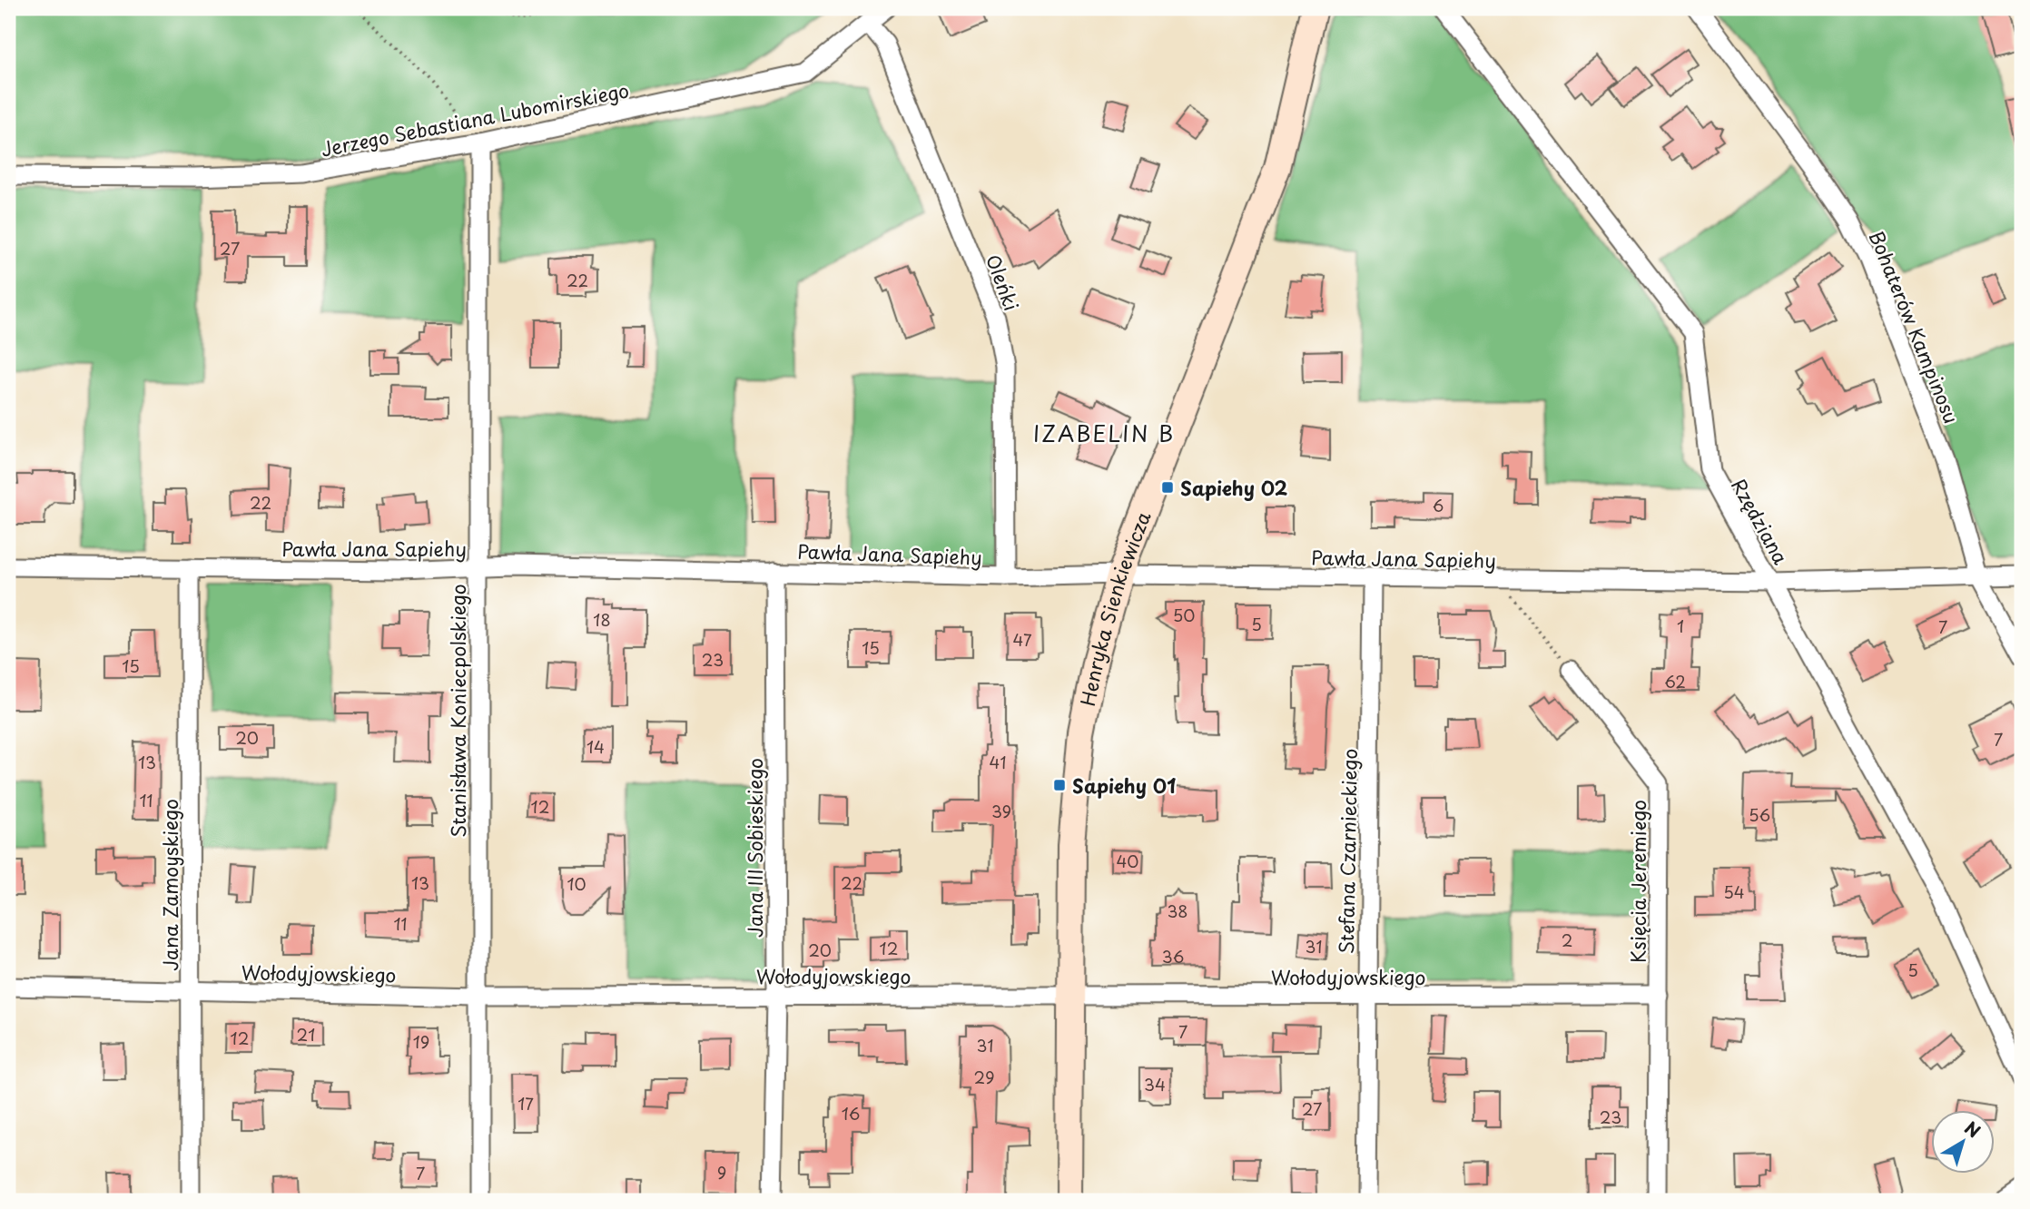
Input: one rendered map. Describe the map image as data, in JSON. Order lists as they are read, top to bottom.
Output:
{
  "streets": {
    "street": [
      "Jerzego Sebastiana Lubomirskiego",
      "Oleńki",
      "Bohaterów Kampinosu",
      "Rzędziana",
      "Pawła Jana Sapiehy",
      "Henryka Sienkiewicza",
      "Stanisława Koniecpolskiego",
      "Jana III Sobieskiego",
      "Stefana Czarnieckiego",
      "Księcia Jeremiego",
      "Jana Zamoyskiego",
      "Wołodyjowskiego"
    ]
  },
  "crossings": [
    ["Jerzego Sebastiana Lubomirskiego", "Oleńki"],
    ["Jerzego Sebastiana Lubomirskiego", "Stanisława Koniecpolskiego"],
    ["Oleńki", "Pawła Jana Sapiehy"],
    ["Bohaterów Kampinosu", "Pawła Jana Sapiehy"],
    ["Rzędziana", "Pawła Jana Sapiehy"],
    ["Pawła Jana Sapiehy", "Henryka Sienkiewicza"],
    ["Pawła Jana Sapiehy", "Stanisława Koniecpolskiego"],
    ["Pawła Jana Sapiehy", "Jana III Sobieskiego"],
    ["Pawła Jana Sapiehy", "Stefana Czarnieckiego"],
    ["Pawła Jana Sapiehy", "Jana Zamoyskiego"],
    ["Henryka Sienkiewicza", "Wołodyjowskiego"],
    ["Stanisława Koniecpolskiego", "Wołodyjowskiego"],
    ["Jana III Sobieskiego", "Wołodyjowskiego"],
    ["Stefana Czarnieckiego", "Wołodyjowskiego"],
    ["Księcia Jeremiego", "Wołodyjowskiego"],
    ["Jana Zamoyskiego", "Wołodyjowskiego"]
  ],
  "districts": ["IZABELIN B"],
  "places": {
    "transit": ["Sapiehy 02", "Sapiehy 01"]
  },
  "house_numbers": [
    "27",
    "22",
    "22",
    "6",
    "50",
    "18",
    "5",
    "1",
    "7",
    "47",
    "15",
    "23",
    "15",
    "62",
    "20",
    "7",
    "14",
    "13",
    "41",
    "11",
    "12",
    "39",
    "56",
    "40",
    "13",
    "22",
    "10",
    "54",
    "38",
    "11",
    "2",
    "31",
    "12",
    "20",
    "36",
    "5",
    "7",
    "21",
    "12",
    "19",
    "31",
    "29",
    "34",
    "17",
    "27",
    "16",
    "23",
    "9",
    "7"
  ],
  "north": "top right"
}
